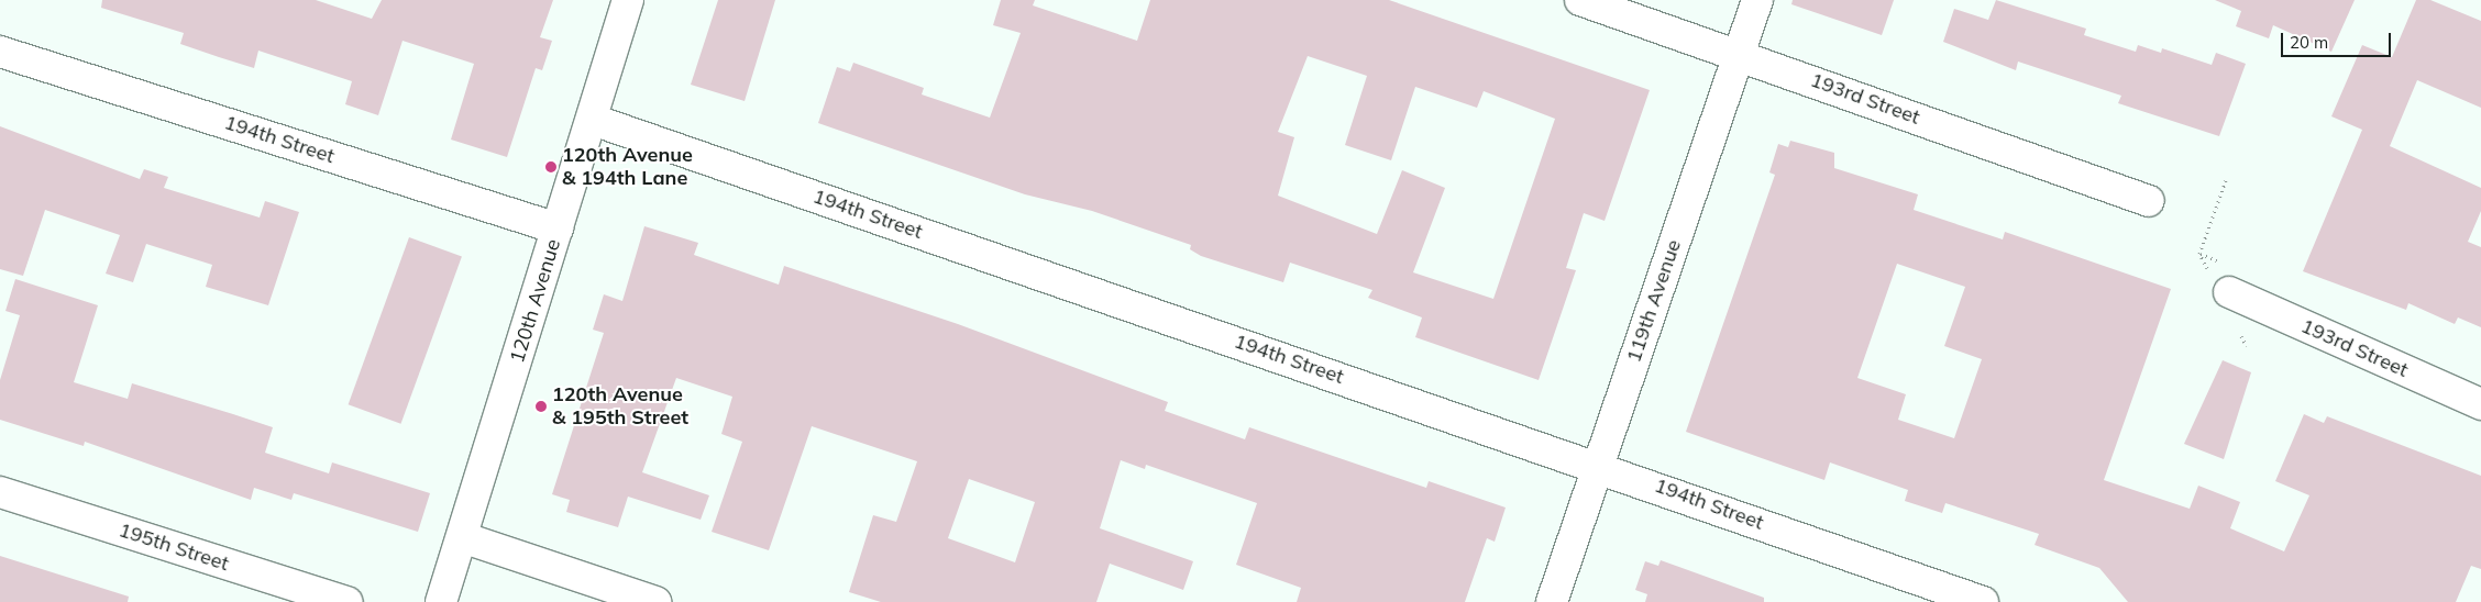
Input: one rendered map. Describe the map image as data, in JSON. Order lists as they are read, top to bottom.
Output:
{
  "streets": {
    "street": [
      "193rd Street",
      "194th Street",
      "120th Avenue",
      "119th Avenue",
      "195th Street"
    ]
  },
  "crossings": [
    ["193rd Street", "119th Avenue"],
    ["194th Street", "120th Avenue"],
    ["194th Street", "119th Avenue"]
  ],
  "places": ["120th Avenue & 194th Lane", "120th Avenue & 195th Street"],
  "scale_bar": "20 m"
}
